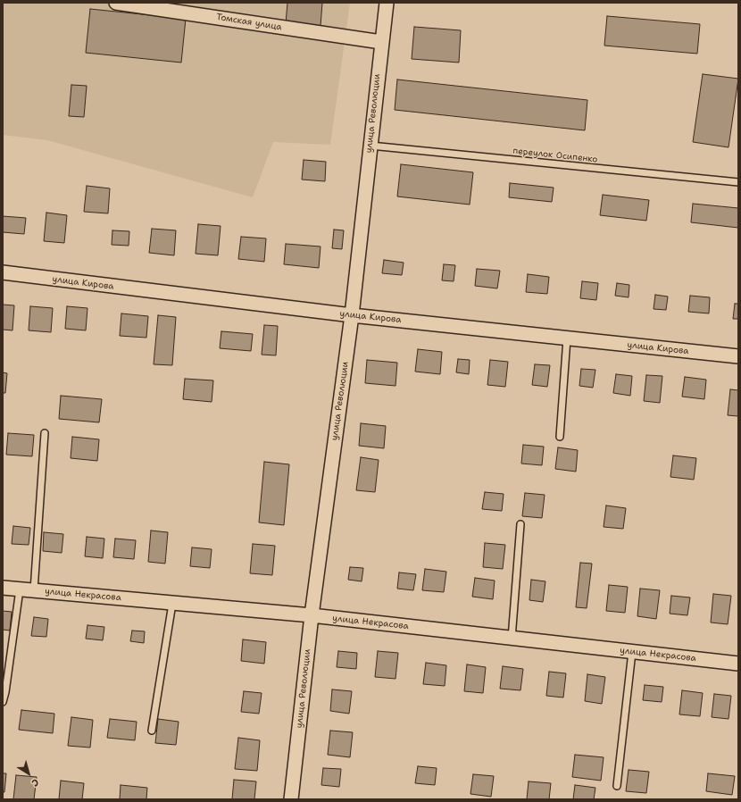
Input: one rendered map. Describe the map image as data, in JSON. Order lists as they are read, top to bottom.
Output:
{
  "streets": {
    "street": [
      "Томская улица",
      "улица Революции",
      "улица Кирова",
      "улица Некрасова"
    ],
    "lane": ["переулок Осипенко"]
  },
  "crossings": [
    ["Томская улица", "улица Революции"],
    ["улица Революции", "переулок Осипенко"],
    ["улица Революции", "улица Кирова"],
    ["улица Революции", "улица Некрасова"]
  ],
  "north": "bottom right"
}
